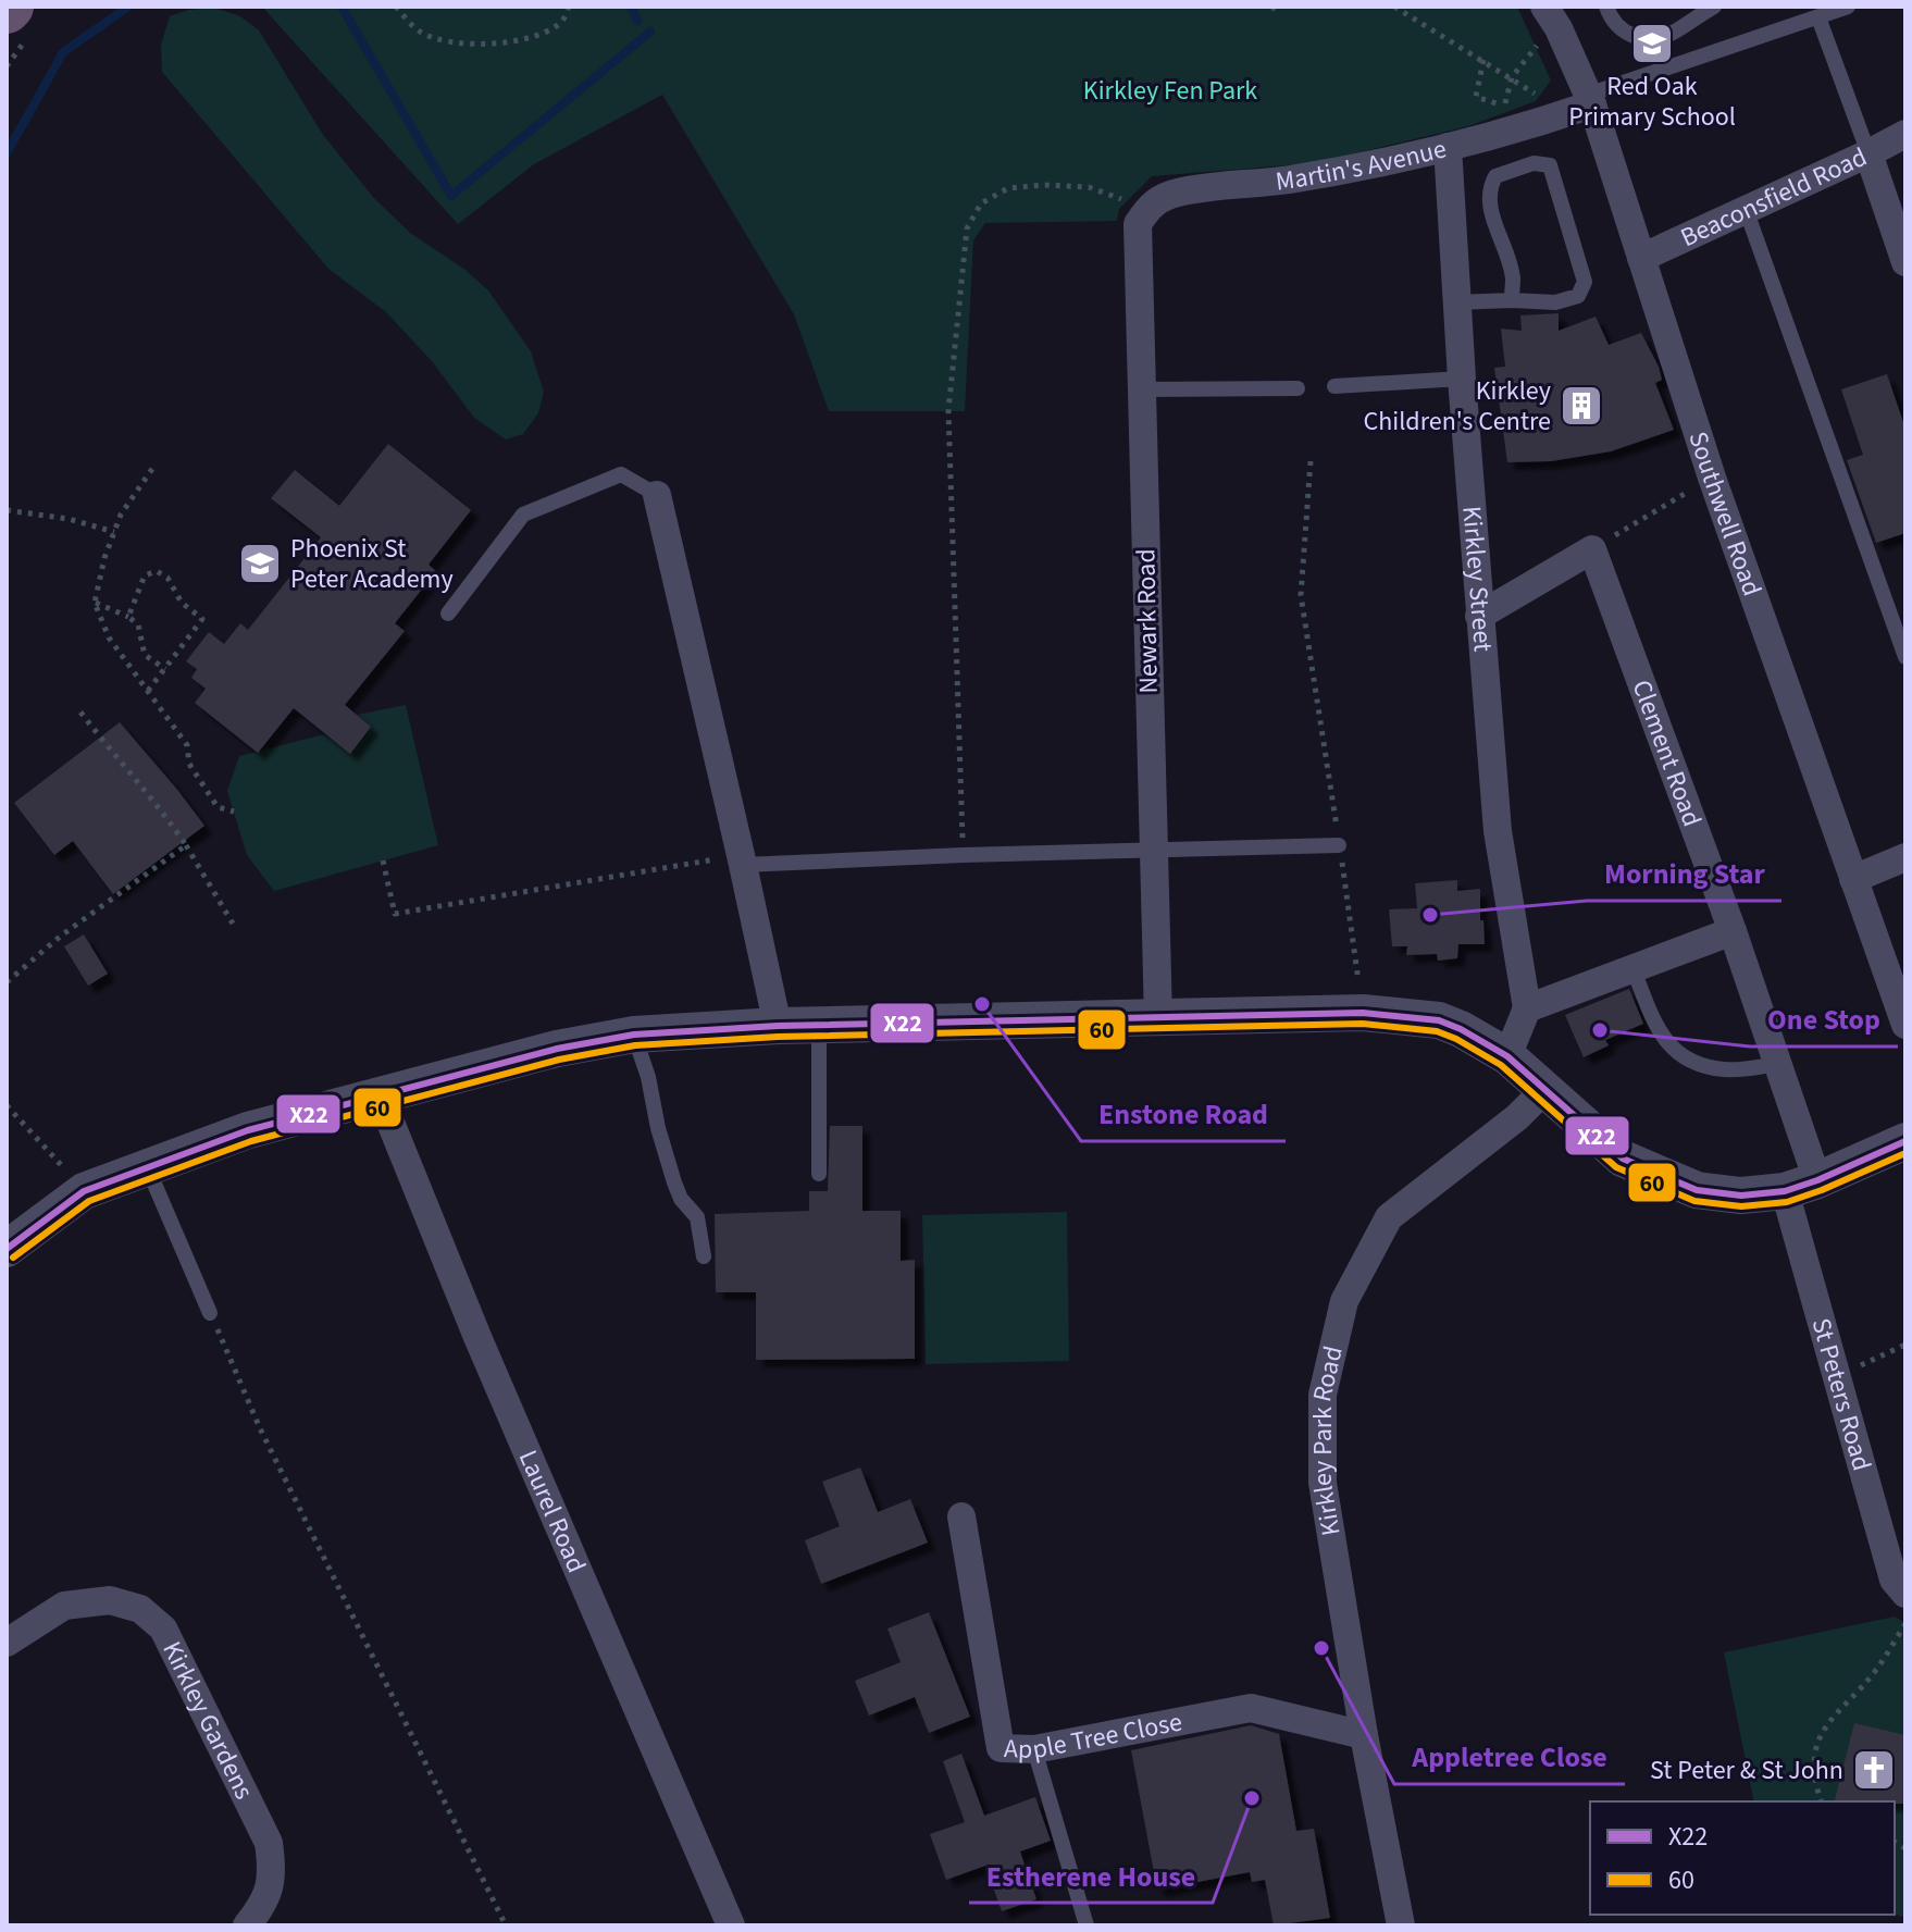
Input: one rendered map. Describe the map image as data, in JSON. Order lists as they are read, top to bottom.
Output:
{
  "streets": {
    "street": [
      "Martin's Avenue",
      "Beaconsfield Road",
      "Southwell Road",
      "Kirkley Street",
      "Newark Road",
      "Clement Road",
      "St Peters Road",
      "Kirkley Park Road",
      "Laurel Road",
      "Kirkley Gardens",
      "Apple Tree Close"
    ]
  },
  "crossings": [
    ["Martin's Avenue", "Southwell Road"],
    ["Martin's Avenue", "Kirkley Street"],
    ["Martin's Avenue", "Newark Road"],
    ["Beaconsfield Road", "Southwell Road"],
    ["Clement Road", "St Peters Road"],
    ["Kirkley Park Road", "Apple Tree Close"]
  ],
  "parks": ["Kirkley Fen Park"],
  "places": {
    "school or university": ["Red Oak Primary School", "Phoenix St Peter Academy"],
    "building": ["Kirkley Children's Centre"],
    "other": [
      "Morning Star",
      "Enstone Road",
      "One Stop",
      "Appletree Close",
      "Estherene House"
    ],
    "church": ["St Peter & St John"]
  },
  "lines": ["transit line X22", "transit line 60"],
  "legend": ["X22", "60"]
}
